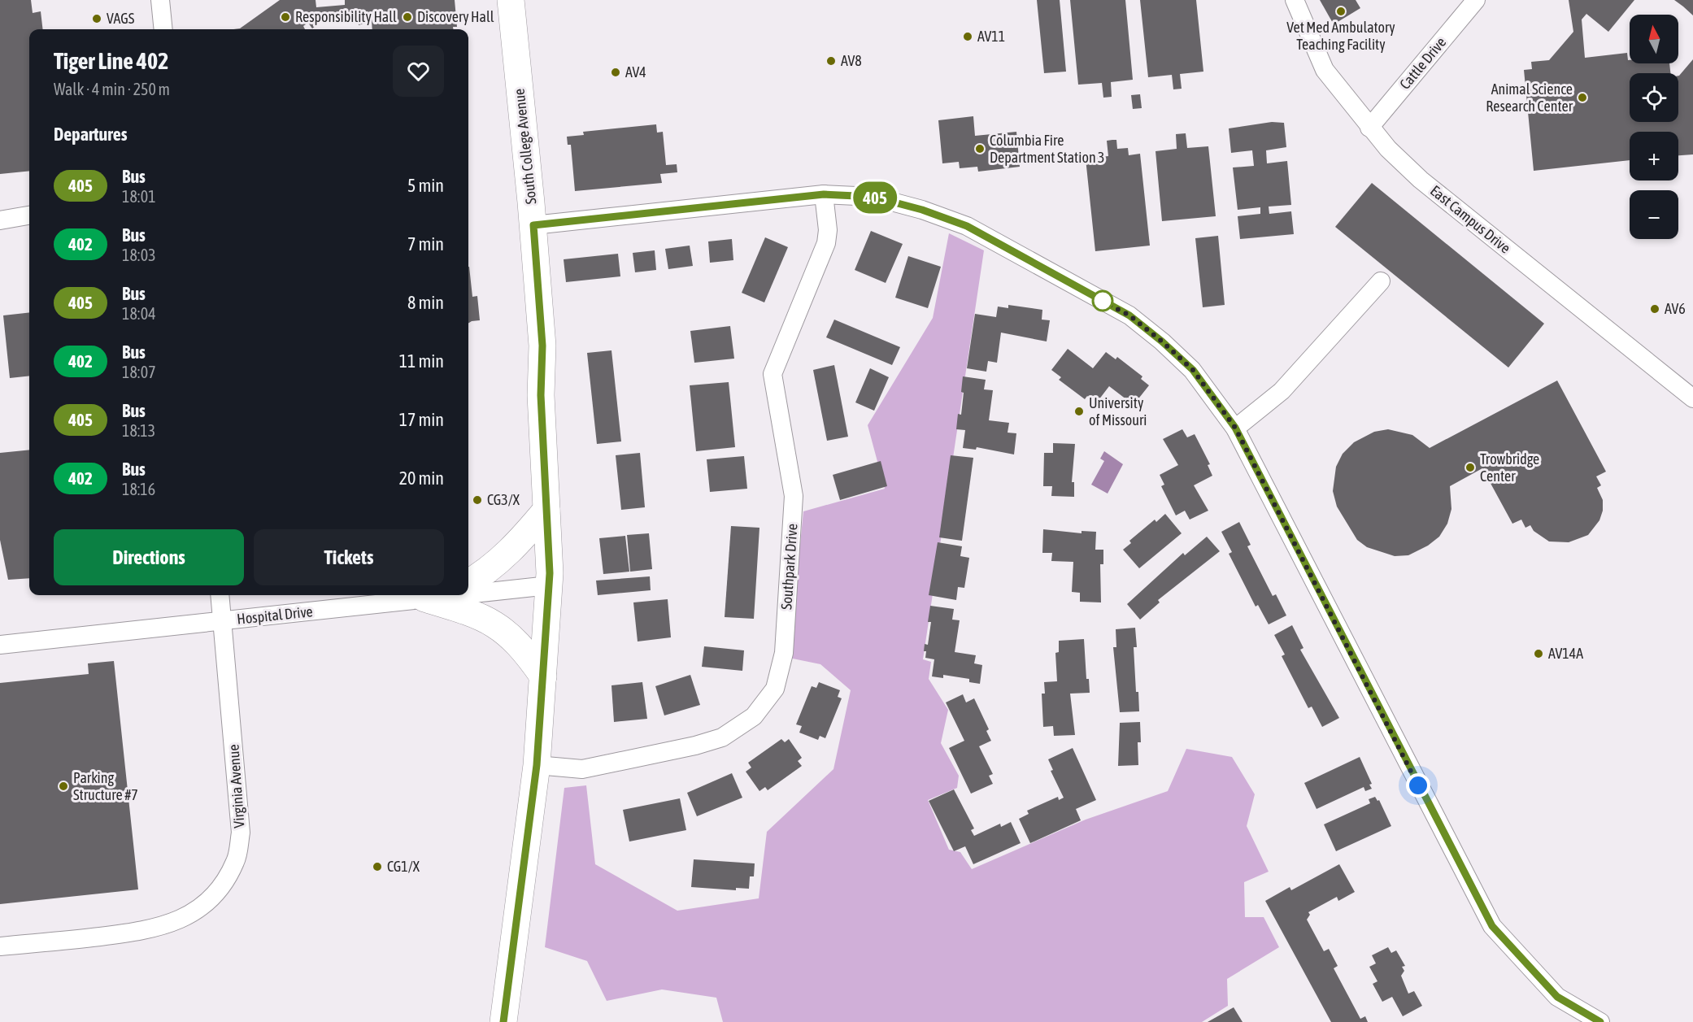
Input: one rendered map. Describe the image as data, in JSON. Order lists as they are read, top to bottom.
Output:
{
  "streets": {
    "main road": ["South College Avenue"],
    "street": [
      "Cattle Drive",
      "East Campus Drive",
      "Southpark Drive",
      "Hospital Drive",
      "Virginia Avenue"
    ]
  },
  "crossings": [
    ["Cattle Drive", "East Campus Drive"],
    ["South College Avenue", "Southpark Drive"],
    ["South College Avenue", "Hospital Drive"],
    ["Hospital Drive", "Virginia Avenue"]
  ],
  "places": [
    "Vet Med Ambulatory Teaching Facility",
    "Responsibility Hall",
    "Discovery Hall",
    "VAGS",
    "AV11",
    "AV8",
    "AV4",
    "Animal Science Research Center",
    "Columbia Fire Department Station 3",
    "AV6",
    "University of Missouri",
    "Trowbridge Center",
    "CG3/X",
    "AV14A",
    "Parking Structure #7",
    "CG1/X"
  ],
  "lines": ["bus line 405"],
  "north": "top",
  "page": {
    "on_map": "405",
    "map_buttons": ["+", "−"],
    "heading": [
      ["Tiger Line 402", "Walk · 4 min · 250 m"],
      "Departures"
    ],
    "list": [
      {
        "mark": "405",
        "name": "Bus",
        "note": "18:01",
        "value": "5 min"
      },
      {
        "mark": "402",
        "name": "Bus",
        "note": "18:03",
        "value": "7 min"
      },
      {
        "mark": "405",
        "name": "Bus",
        "note": "18:04",
        "value": "8 min"
      },
      {
        "mark": "402",
        "name": "Bus",
        "note": "18:07",
        "value": "11 min"
      },
      {
        "mark": "405",
        "name": "Bus",
        "note": "18:13",
        "value": "17 min"
      },
      {
        "mark": "402",
        "name": "Bus",
        "note": "18:16",
        "value": "20 min"
      }
    ],
    "buttons": ["Directions", "Tickets"]
  }
}
